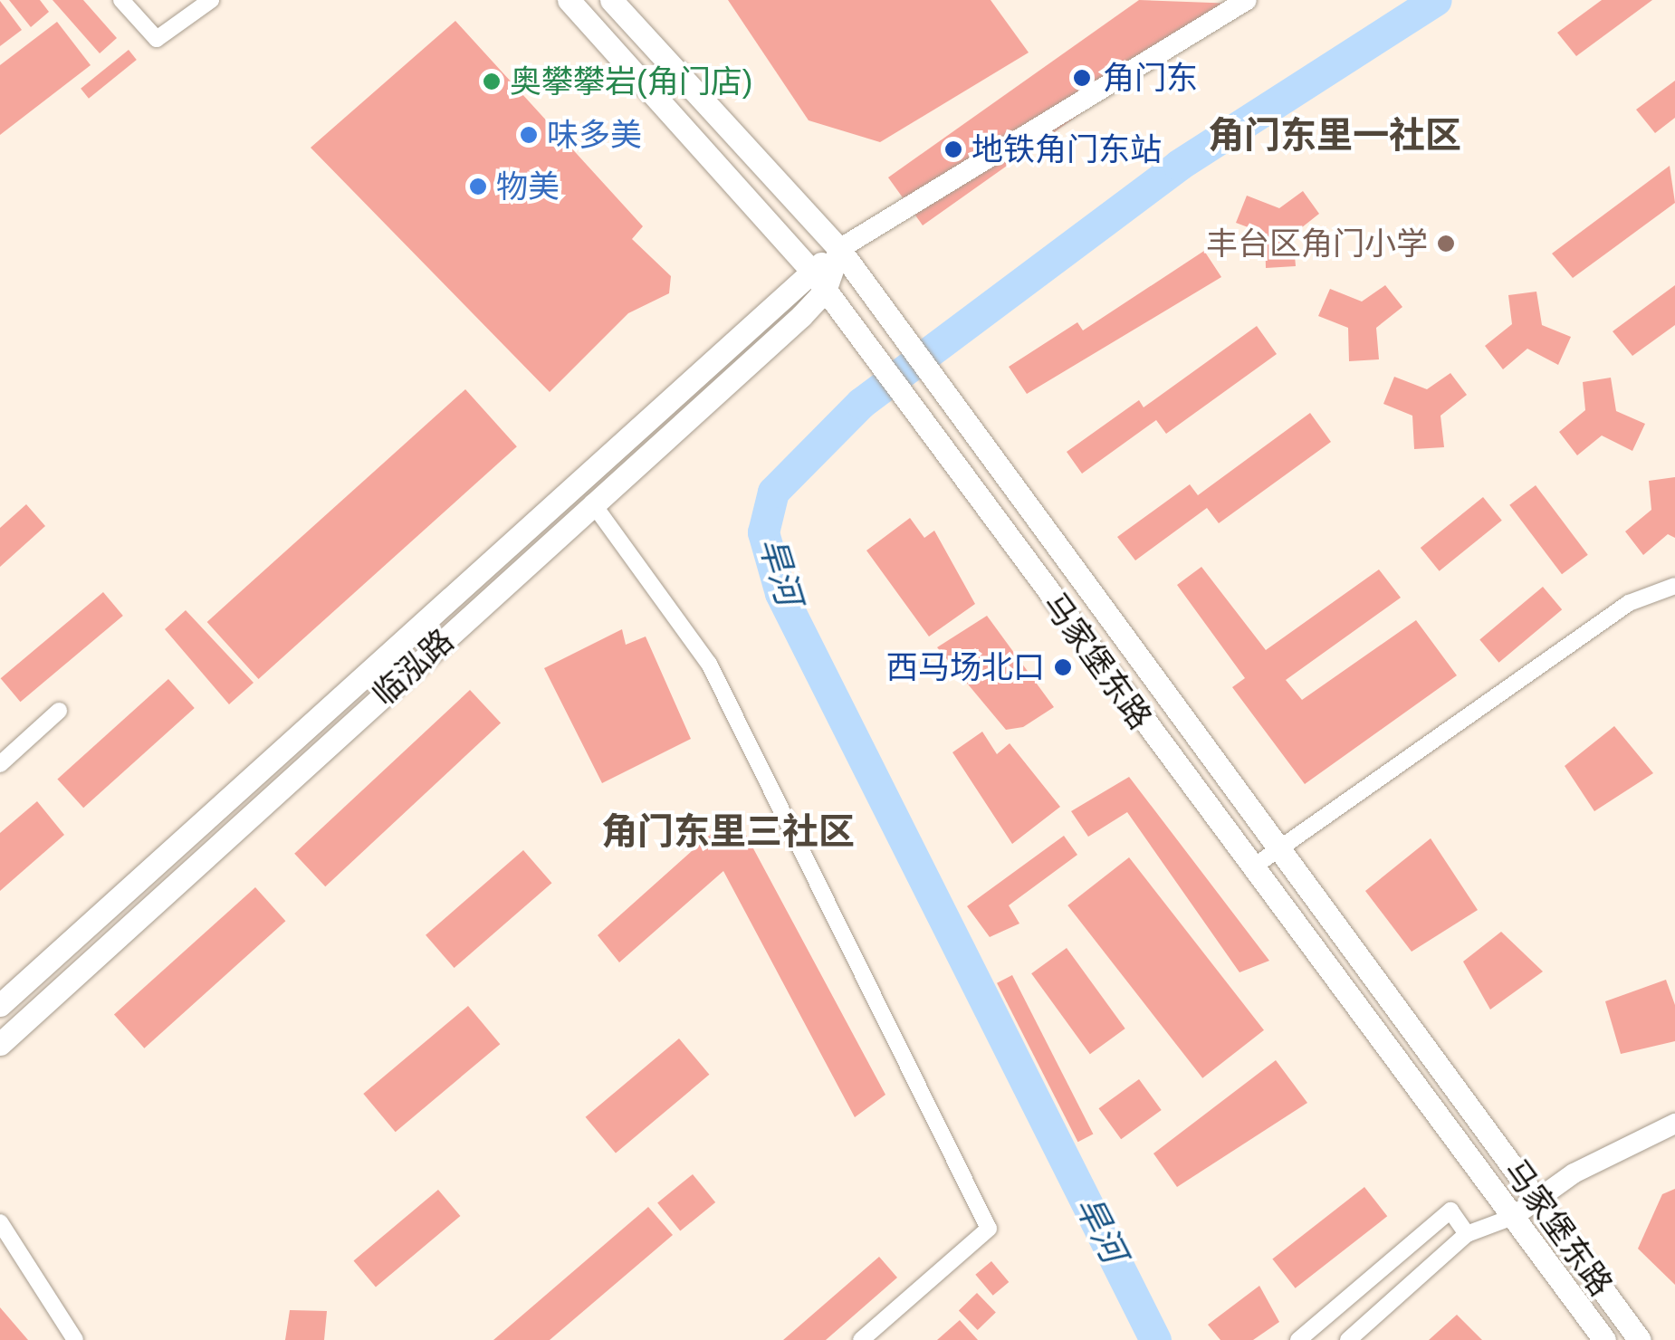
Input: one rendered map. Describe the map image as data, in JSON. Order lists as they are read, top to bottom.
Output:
{
  "streets": {
    "main road": ["马家堡东路", "临泓路"]
  },
  "crossings": [
    ["马家堡东路", "临泓路"]
  ],
  "districts": ["角门东里一社区", "角门东里三社区"],
  "water": ["旱河"],
  "places": [
    "角门东",
    "奥攀攀岩(角门店)",
    "味多美",
    "地铁角门东站",
    "物美",
    "丰台区角门小学",
    "西马场北口"
  ]
}
